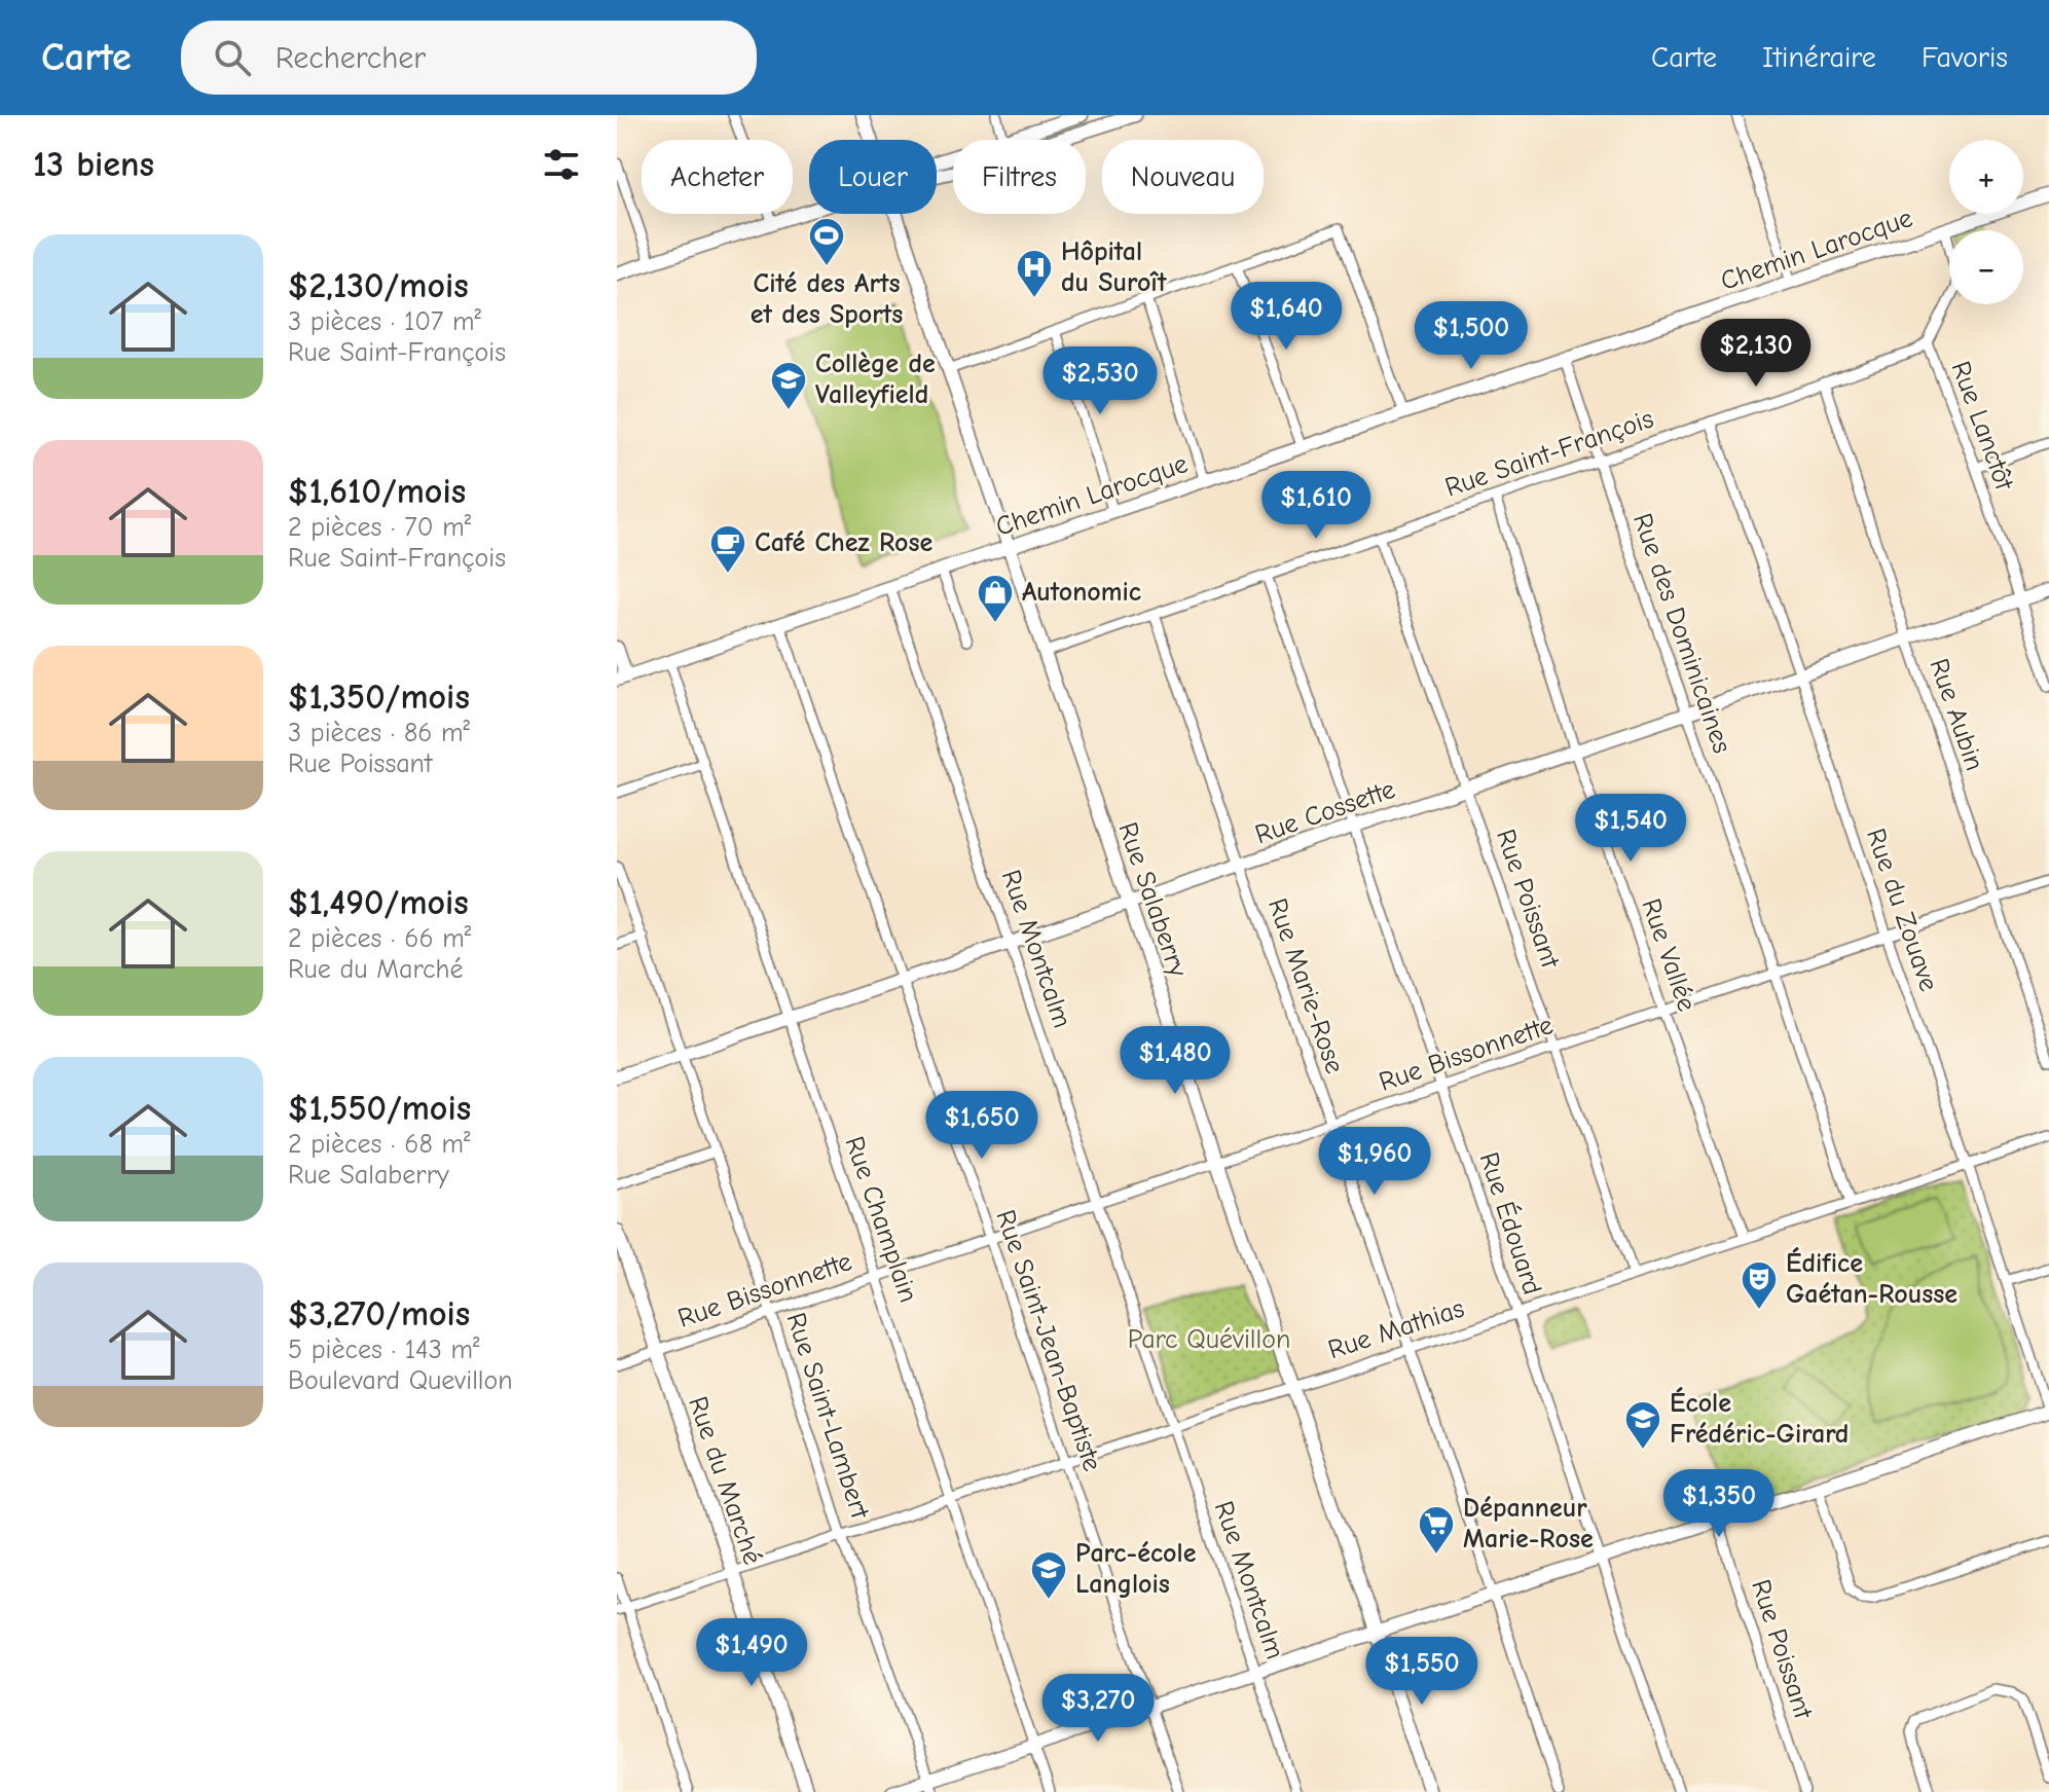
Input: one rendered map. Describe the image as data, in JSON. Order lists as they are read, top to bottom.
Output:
{
  "streets": {
    "street": [
      "Chemin Larocque",
      "Rue Lanctôt",
      "Rue Saint-François",
      "Rue des Dominicaines",
      "Rue Aubin",
      "Rue Cossette",
      "Rue Poissant",
      "Rue Salaberry",
      "Rue du Zouave",
      "Rue Montcalm",
      "Rue Vallée",
      "Rue Marie-Rose",
      "Rue Bissonnette",
      "Rue Champlain",
      "Rue Édouard",
      "Rue Mathias",
      "Rue Saint-Jean-Baptiste",
      "Rue Saint-Lambert",
      "Rue du Marché"
    ]
  },
  "crossings": [
    ["Chemin Larocque", "Rue Lanctôt"],
    ["Chemin Larocque", "Rue des Dominicaines"],
    ["Chemin Larocque", "Rue Salaberry"],
    ["Chemin Larocque", "Rue Montcalm"],
    ["Chemin Larocque", "Rue Champlain"],
    ["Chemin Larocque", "Rue Saint-Jean-Baptiste"],
    ["Rue Lanctôt", "Rue Saint-François"],
    ["Rue Lanctôt", "Rue Cossette"],
    ["Rue Saint-François", "Rue des Dominicaines"],
    ["Rue Saint-François", "Rue Aubin"],
    ["Rue Saint-François", "Rue Poissant"],
    ["Rue Saint-François", "Rue Salaberry"],
    ["Rue Saint-François", "Rue du Zouave"],
    ["Rue Saint-François", "Rue Vallée"],
    ["Rue Saint-François", "Rue Marie-Rose"],
    ["Rue Saint-François", "Rue Édouard"],
    ["Rue des Dominicaines", "Rue Cossette"],
    ["Rue des Dominicaines", "Rue Bissonnette"],
    ["Rue des Dominicaines", "Rue Mathias"],
    ["Rue Aubin", "Rue Cossette"],
    ["Rue Aubin", "Rue Bissonnette"],
    ["Rue Cossette", "Rue Poissant"],
    ["Rue Cossette", "Rue Salaberry"],
    ["Rue Cossette", "Rue du Zouave"],
    ["Rue Cossette", "Rue Montcalm"],
    ["Rue Cossette", "Rue Vallée"],
    ["Rue Cossette", "Rue Marie-Rose"],
    ["Rue Cossette", "Rue Champlain"],
    ["Rue Cossette", "Rue Édouard"],
    ["Rue Cossette", "Rue Saint-Jean-Baptiste"],
    ["Rue Cossette", "Rue Saint-Lambert"],
    ["Rue Poissant", "Rue Bissonnette"],
    ["Rue Poissant", "Rue Mathias"],
    ["Rue Salaberry", "Rue Bissonnette"],
    ["Rue Salaberry", "Rue Mathias"],
    ["Rue du Zouave", "Rue Bissonnette"],
    ["Rue du Zouave", "Rue Mathias"],
    ["Rue Montcalm", "Rue Bissonnette"],
    ["Rue Montcalm", "Rue Mathias"],
    ["Rue Vallée", "Rue Bissonnette"],
    ["Rue Vallée", "Rue Mathias"],
    ["Rue Marie-Rose", "Rue Bissonnette"],
    ["Rue Marie-Rose", "Rue Mathias"],
    ["Rue Bissonnette", "Rue Champlain"],
    ["Rue Bissonnette", "Rue Édouard"],
    ["Rue Bissonnette", "Rue Saint-Jean-Baptiste"],
    ["Rue Bissonnette", "Rue Saint-Lambert"],
    ["Rue Bissonnette", "Rue du Marché"],
    ["Rue Champlain", "Rue Mathias"],
    ["Rue Édouard", "Rue Mathias"],
    ["Rue Mathias", "Rue Saint-Jean-Baptiste"],
    ["Rue Mathias", "Rue Saint-Lambert"],
    ["Rue Mathias", "Rue du Marché"]
  ],
  "parks": ["Parc Quévillon"],
  "places": {
    "sports": ["Cité des Arts et des Sports"],
    "hospital": ["Hôpital du Suroît"],
    "school or university": ["Collège de Valleyfield", "École Frédéric-Girard", "Parc-école Langlois"],
    "cafe": ["Café Chez Rose"],
    "shop": ["Autonomic"],
    "theatre": ["Édifice Gaétan-Rousse"],
    "supermarket": ["Dépanneur Marie-Rose"]
  },
  "page": {
    "header": "Carte",
    "search": "Rechercher",
    "nav": ["Carte", "Itinéraire", "Favoris"],
    "heading": "13 biens",
    "map_buttons": ["+", "−"],
    "chip": [
      "Acheter",
      "Louer",
      "Filtres",
      "Nouveau"
    ],
    "list": [
      {
        "name": "$2,130/mois",
        "note": "3 pièces · 107 m² · Rue Saint-François"
      },
      {
        "name": "$1,610/mois",
        "note": "2 pièces · 70 m² · Rue Saint-François"
      },
      {
        "name": "$1,350/mois",
        "note": "3 pièces · 86 m² · Rue Poissant"
      },
      {
        "name": "$1,490/mois",
        "note": "2 pièces · 66 m² · Rue du Marché"
      },
      {
        "name": "$1,550/mois",
        "note": "2 pièces · 68 m² · Rue Salaberry"
      },
      {
        "name": "$3,270/mois",
        "note": "5 pièces · 143 m² · Boulevard Quevillon"
      }
    ],
    "price": [
      "$1,640",
      "$1,500",
      "$2,130",
      "$2,530",
      "$1,610",
      "$1,540",
      "$1,480",
      "$1,650",
      "$1,960",
      "$1,350",
      "$1,490",
      "$1,550",
      "$3,270"
    ]
  }
}
